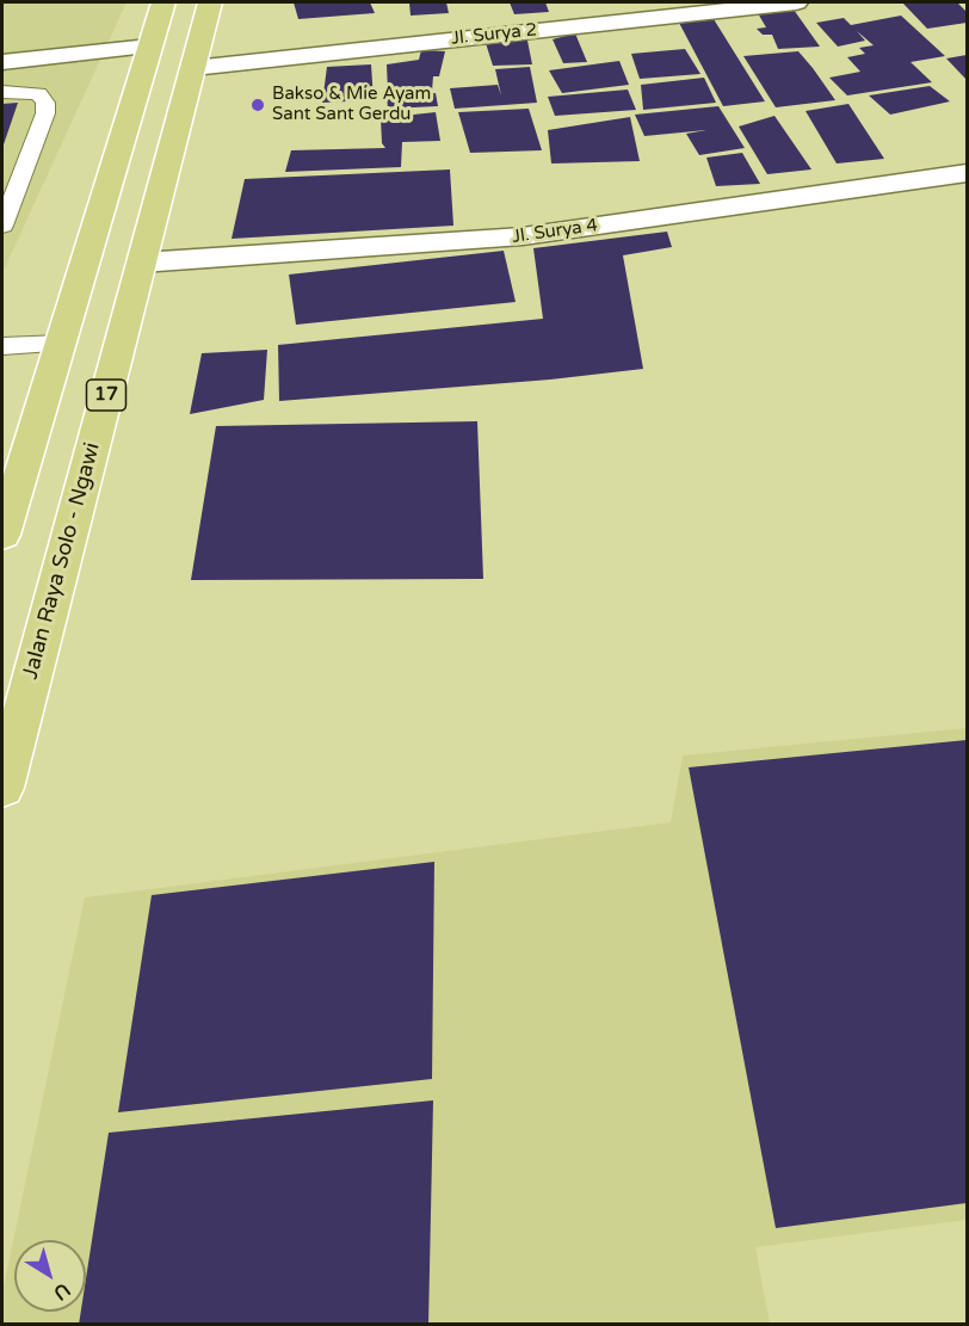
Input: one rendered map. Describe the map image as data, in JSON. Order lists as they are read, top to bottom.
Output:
{
  "streets": {
    "highway": ["17", "Jalan Raya Solo - Ngawi"],
    "street": ["Jl. Surya 2", "Jl. Surya 4"]
  },
  "crossings": [
    ["Jl. Surya 2", "Jalan Raya Solo - Ngawi"],
    ["Jl. Surya 4", "Jalan Raya Solo - Ngawi"]
  ],
  "places": ["Bakso & Mie Ayam Sant Sant Gerdu"],
  "north": "bottom right"
}
